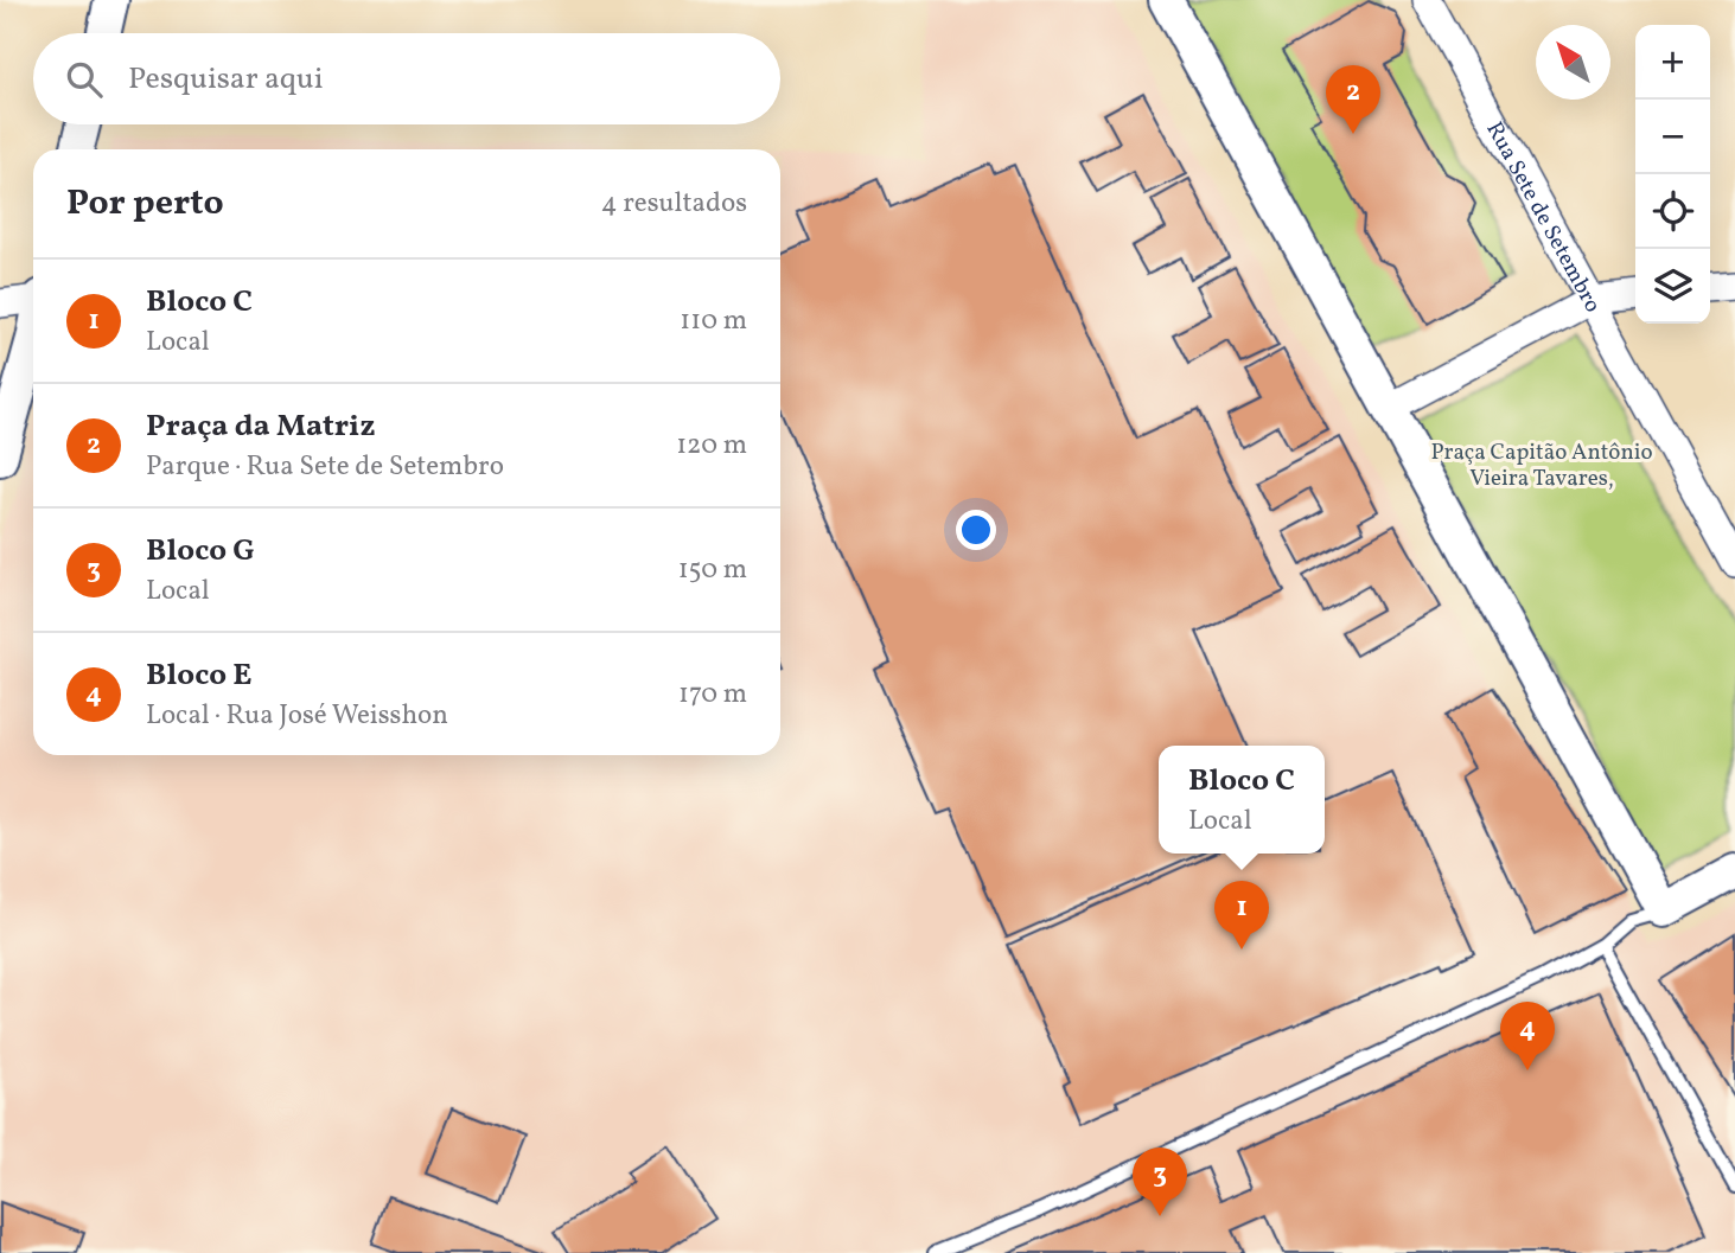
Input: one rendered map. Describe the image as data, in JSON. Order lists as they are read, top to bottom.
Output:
{
  "streets": {
    "street": ["Rua Sete de Setembro"]
  },
  "parks": ["Praça Capitão Antônio Vieira Tavares,"],
  "north": "top left",
  "page": {
    "map_buttons": ["+", "−"],
    "search": "Pesquisar aqui",
    "pins": [
      "2",
      "1",
      "4",
      "3"
    ],
    "heading": ["Por perto", "4 resultados"],
    "list": [
      {
        "mark": "1",
        "name": "Bloco C",
        "note": "Local",
        "value": "110 m"
      },
      {
        "mark": "2",
        "name": "Praça da Matriz",
        "note": "Parque · Rua Sete de Setembro",
        "value": "120 m"
      },
      {
        "mark": "3",
        "name": "Bloco G",
        "note": "Local",
        "value": "150 m"
      },
      {
        "mark": "4",
        "name": "Bloco E",
        "note": "Local · Rua José Weisshon",
        "value": "170 m"
      }
    ],
    "popup": ["Bloco C", "Local"]
  }
}
